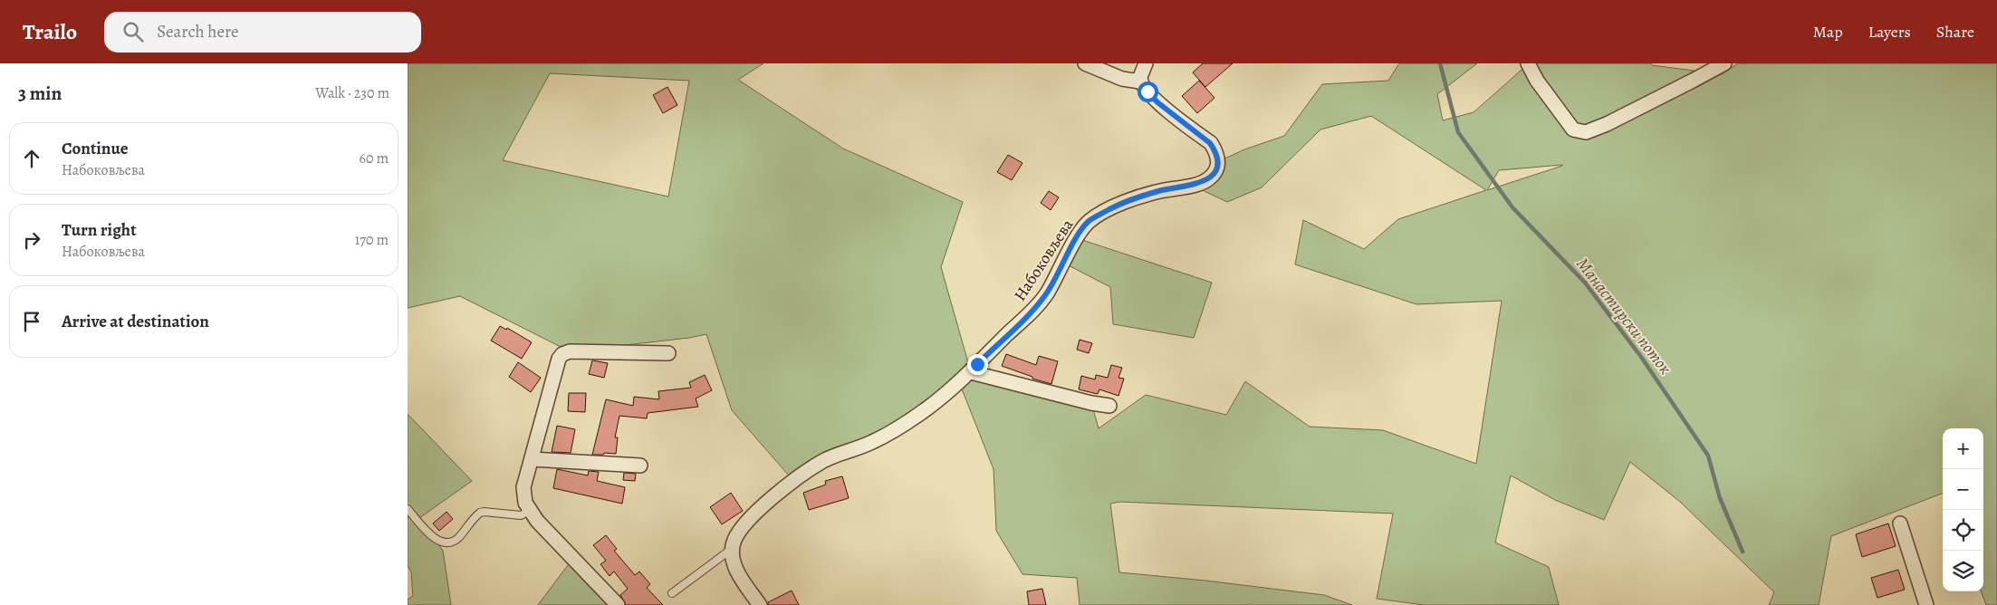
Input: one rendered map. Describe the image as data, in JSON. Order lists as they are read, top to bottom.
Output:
{
  "streets": {
    "street": ["Набоковљева"]
  },
  "water": ["Манастирски поток"],
  "page": {
    "header": "Trailo",
    "search": "Search here",
    "nav": ["Map", "Layers", "Share"],
    "heading": ["3 min", "Walk · 230 m"],
    "list": [
      ["Continue", "Набоковљева", "60 m"],
      ["Turn right", "Набоковљева", "170 m"],
      "Arrive at destination"
    ],
    "map_buttons": ["+", "−"]
  }
}
